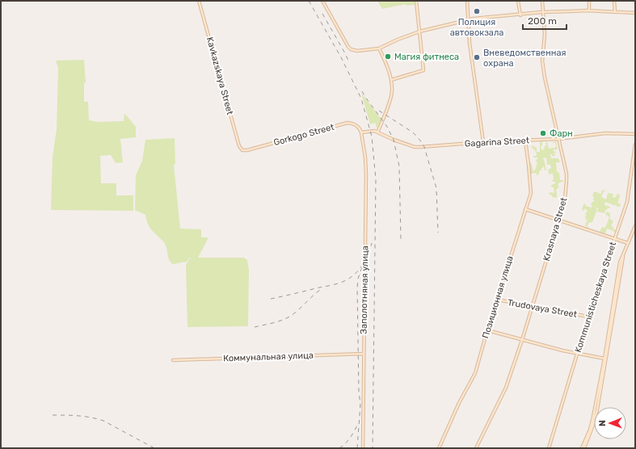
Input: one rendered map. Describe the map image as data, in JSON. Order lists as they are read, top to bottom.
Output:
{
  "streets": {
    "street": [
      "Kavkazskaya Street",
      "Gorkogo Street",
      "Gagarina Street",
      "Krasnaya Street",
      "Заполотняная улица",
      "Позиционная улица",
      "Kommunisticheskaya Street",
      "Trudovaya Street",
      "Коммунальная улица"
    ]
  },
  "crossings": [
    ["Kavkazskaya Street", "Gorkogo Street"],
    ["Gorkogo Street", "Gagarina Street"],
    ["Gorkogo Street", "Заполотняная улица"],
    ["Gagarina Street", "Krasnaya Street"],
    ["Gagarina Street", "Заполотняная улица"],
    ["Gagarina Street", "Позиционная улица"],
    ["Krasnaya Street", "Trudovaya Street"],
    ["Заполотняная улица", "Коммунальная улица"],
    ["Позиционная улица", "Trudovaya Street"],
    ["Kommunisticheskaya Street", "Trudovaya Street"]
  ],
  "places": [
    "Полиция автовокзала",
    "Магия фитнеса",
    "Вневедомственная охрана",
    "Фарн"
  ],
  "scale_bar": "200 m",
  "north": "left"
}
